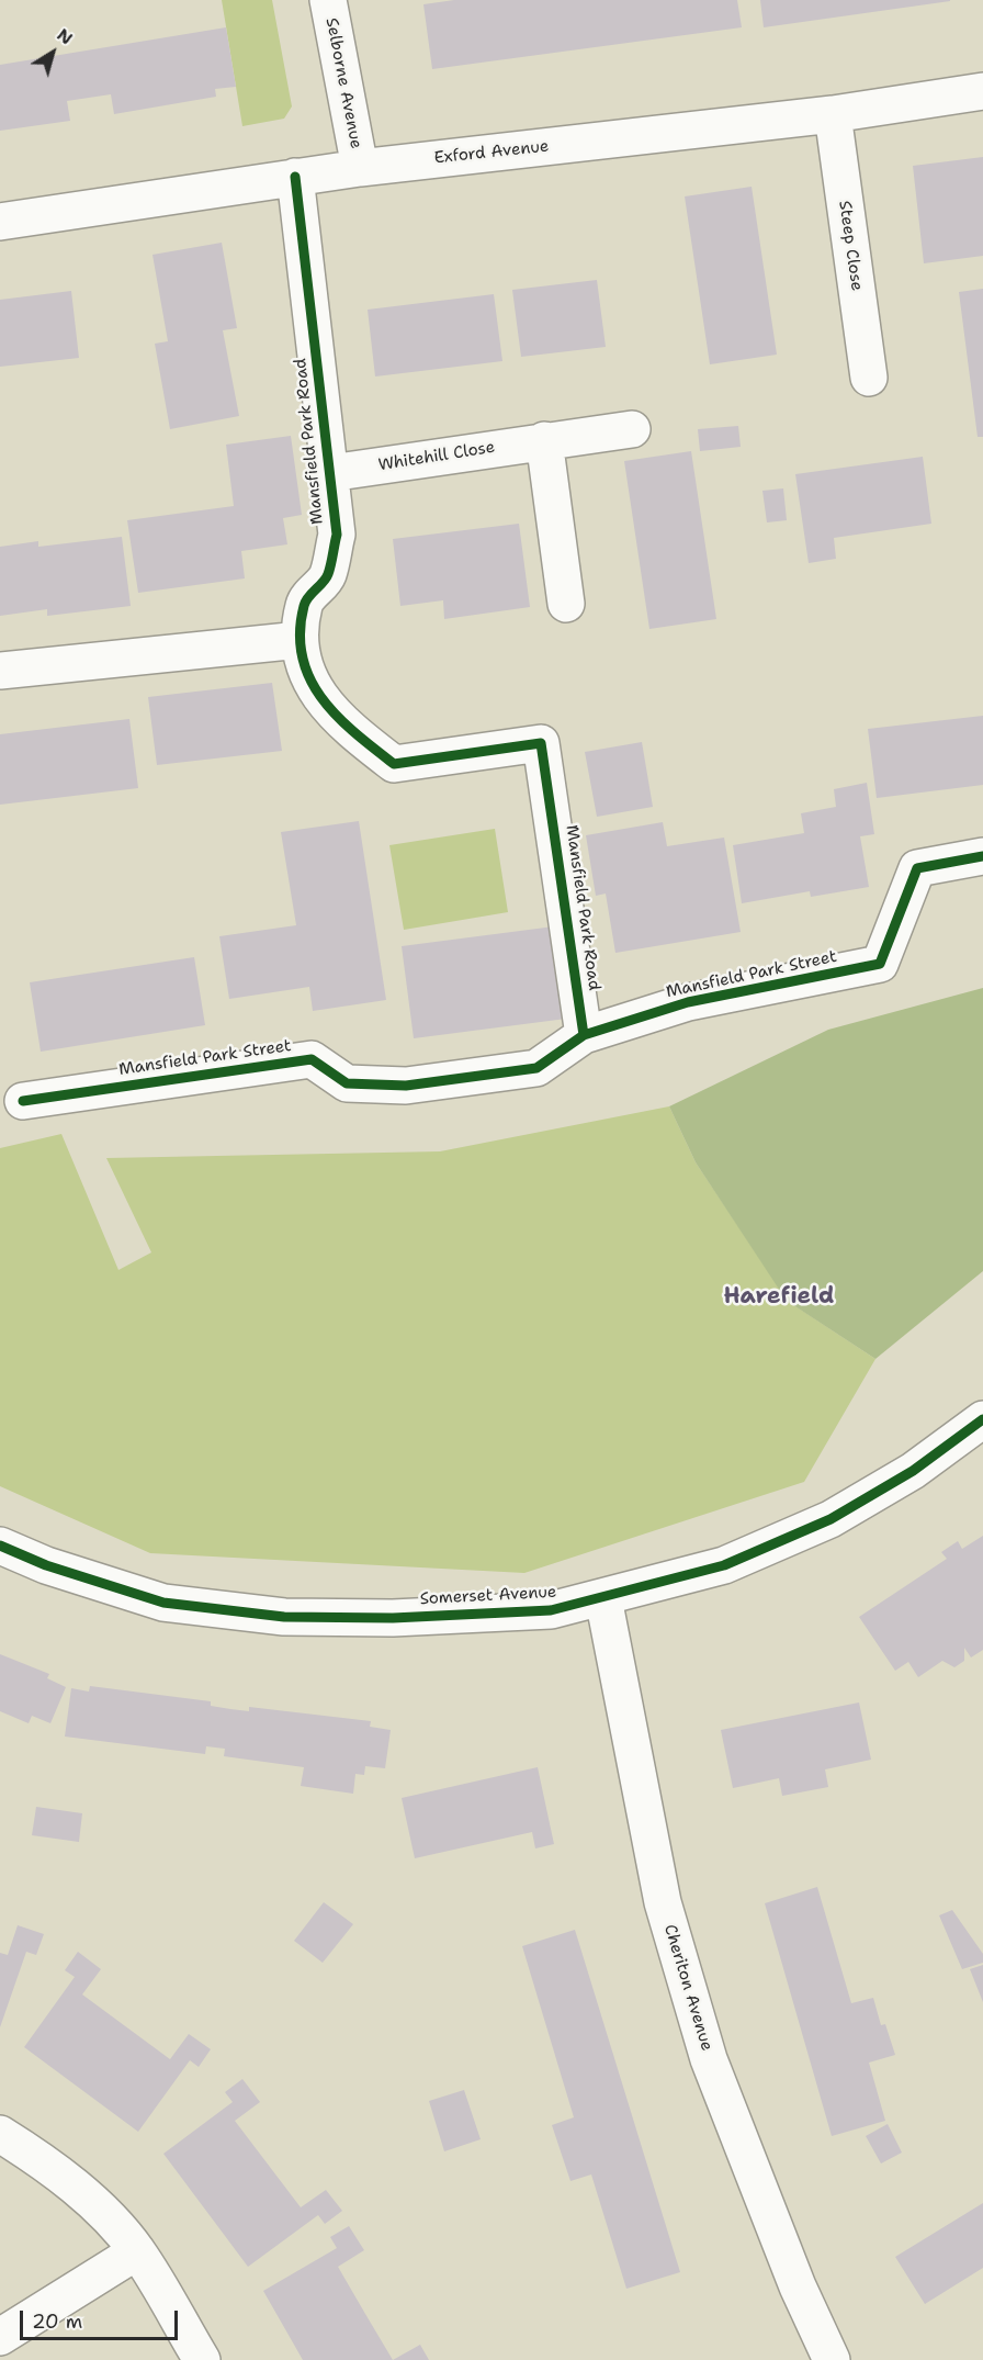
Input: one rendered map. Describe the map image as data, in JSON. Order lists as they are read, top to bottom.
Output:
{
  "streets": {
    "street": [
      "Selborne Avenue",
      "Exford Avenue",
      "Steep Close",
      "Mansfield Park Road",
      "Whitehill Close",
      "Mansfield Park Street",
      "Somerset Avenue",
      "Cheriton Avenue"
    ]
  },
  "crossings": [
    ["Selborne Avenue", "Exford Avenue"],
    ["Exford Avenue", "Steep Close"],
    ["Exford Avenue", "Mansfield Park Road"],
    ["Mansfield Park Road", "Whitehill Close"],
    ["Mansfield Park Road", "Mansfield Park Street"],
    ["Somerset Avenue", "Cheriton Avenue"]
  ],
  "districts": ["Harefield"],
  "scale_bar": "20 m",
  "north": "top right"
}
